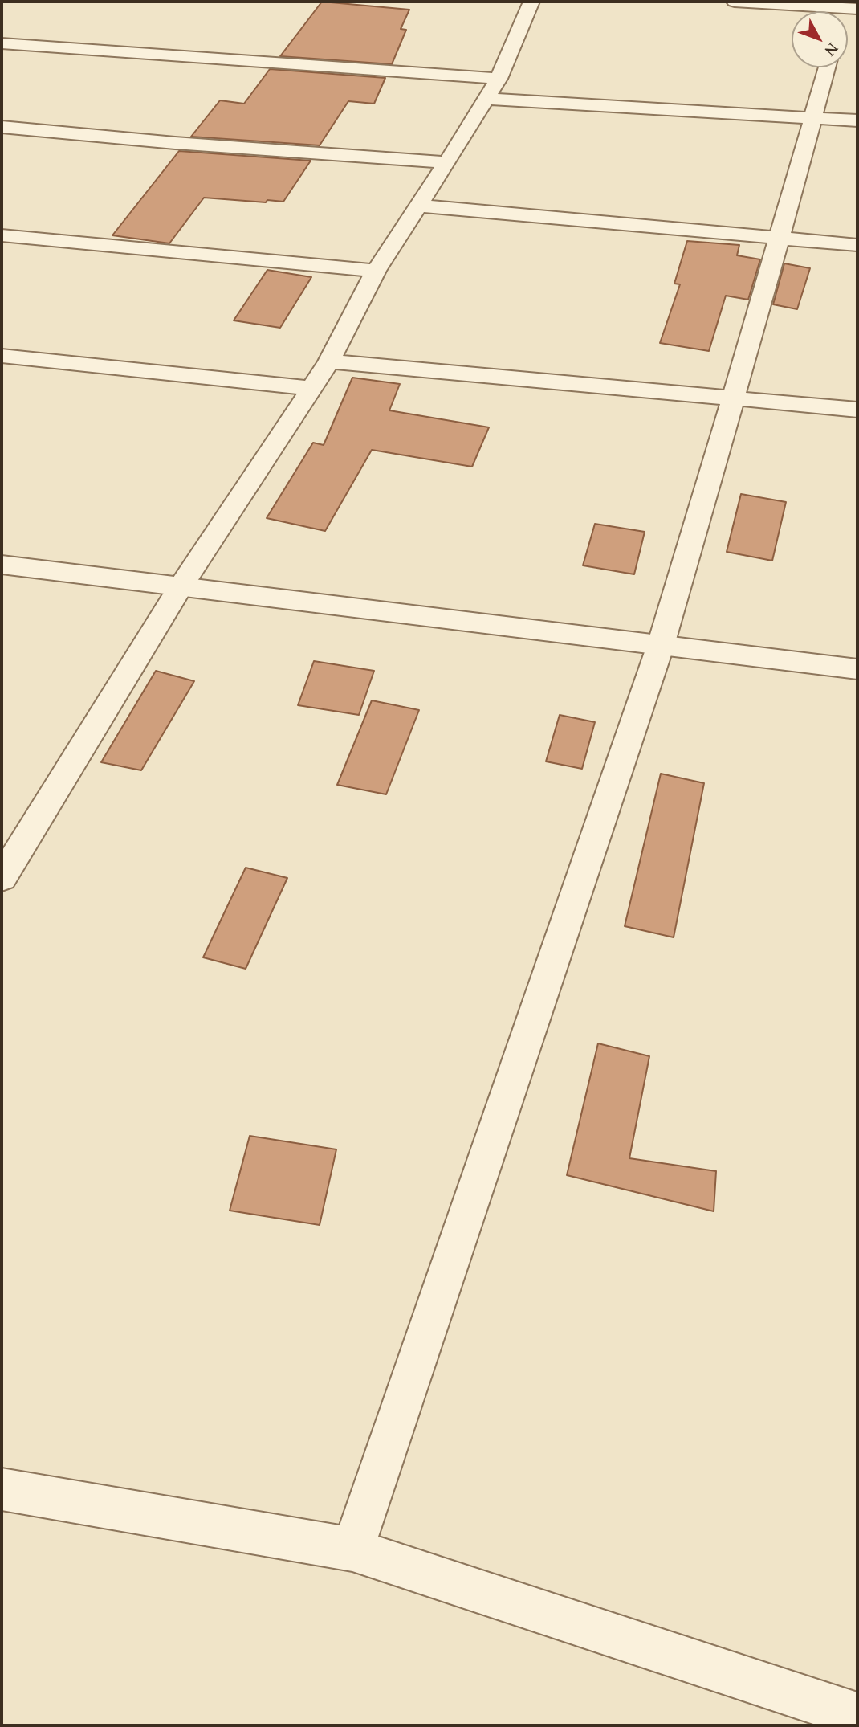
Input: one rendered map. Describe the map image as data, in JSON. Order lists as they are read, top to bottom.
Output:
{
  "north": "bottom right"
}
